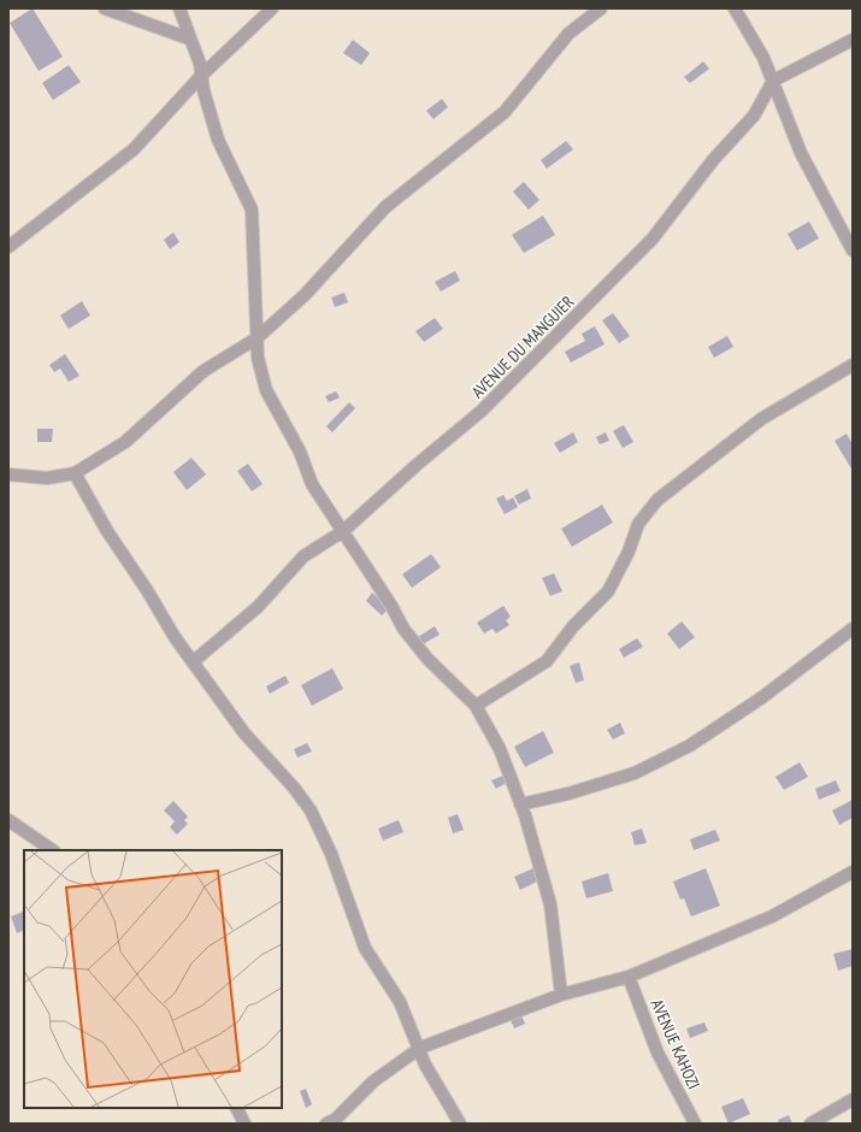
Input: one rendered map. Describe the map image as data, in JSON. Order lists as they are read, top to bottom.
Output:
{
  "streets": {
    "street": ["AVENUE DU MANGUIER", "AVENUE KAHOZI"]
  }
}
